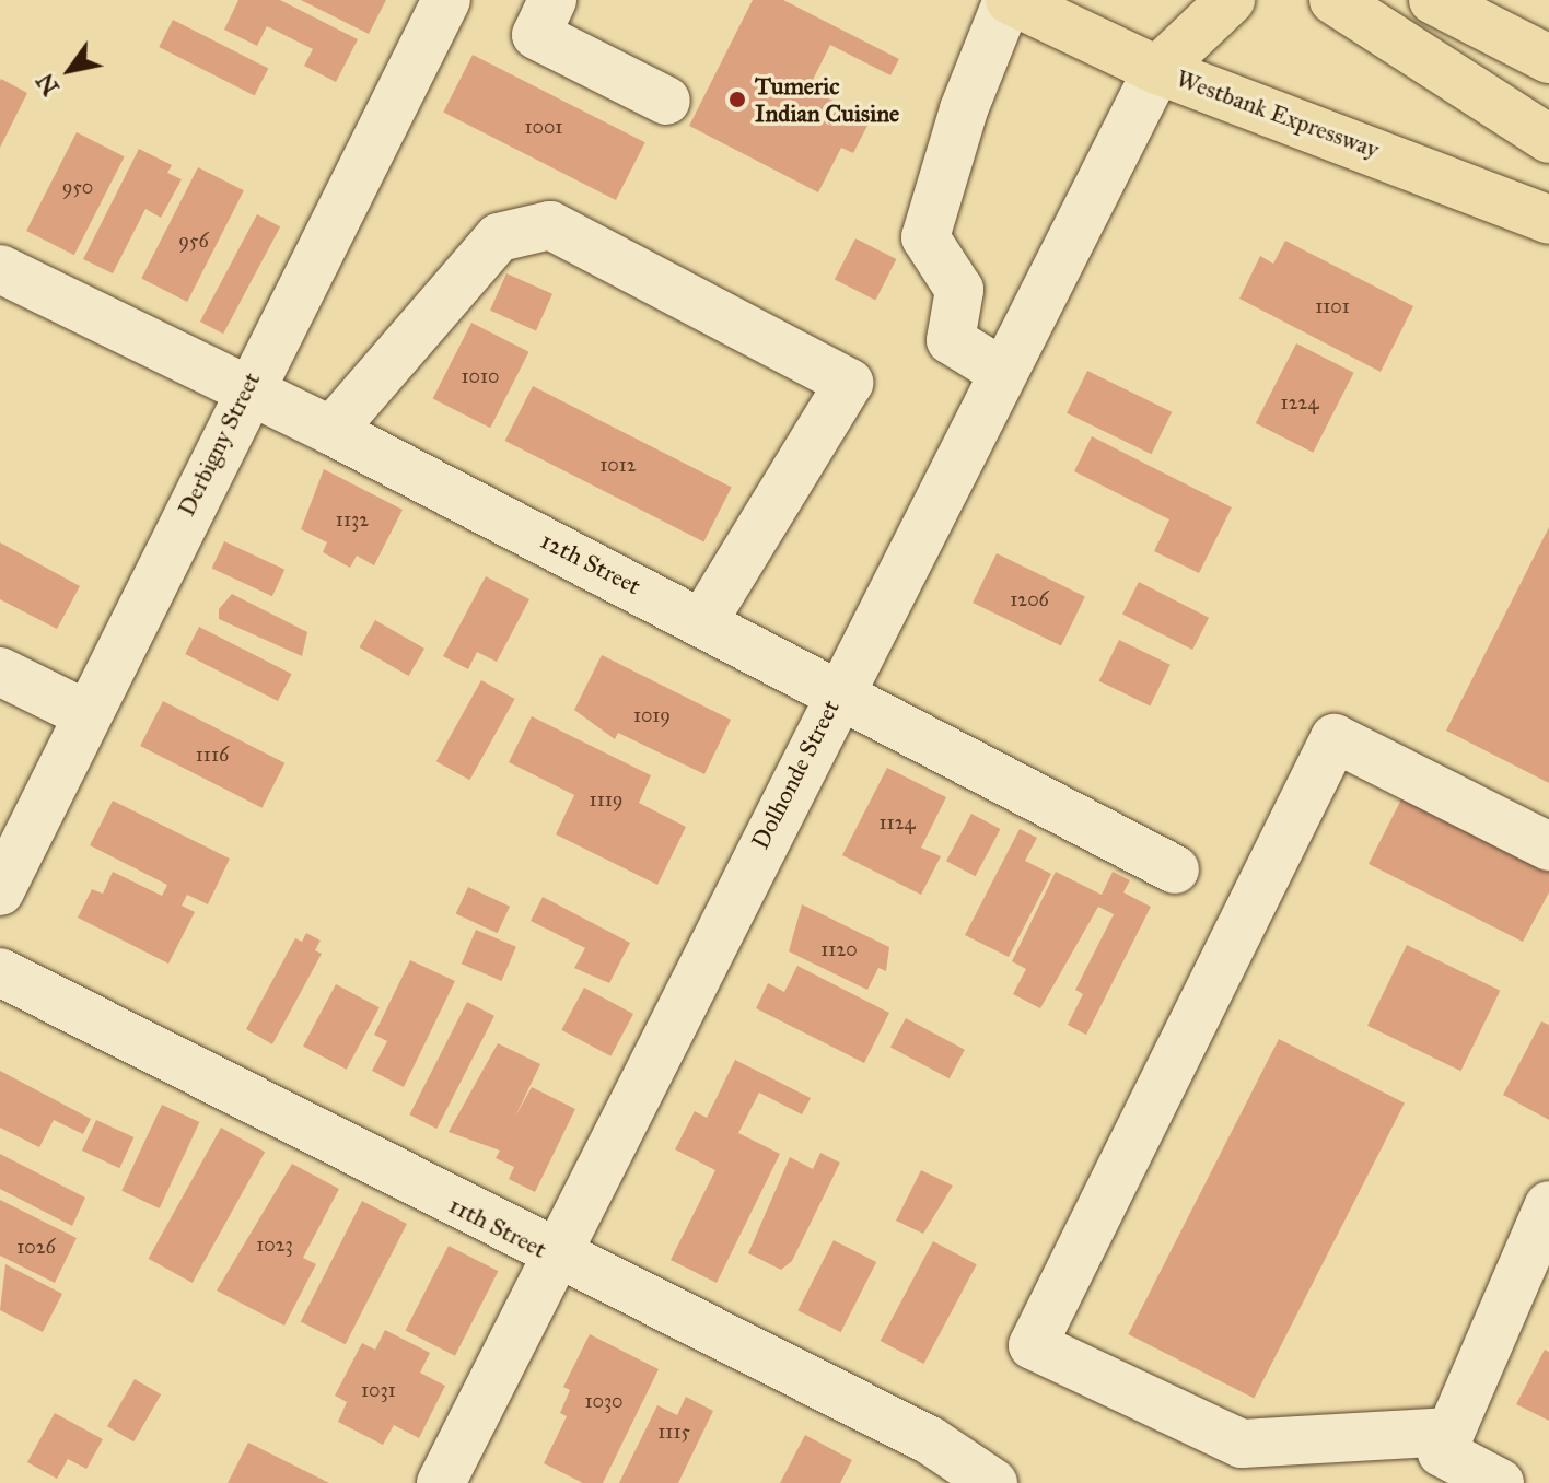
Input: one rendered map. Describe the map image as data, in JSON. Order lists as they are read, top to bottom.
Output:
{
  "streets": {
    "main road": ["Westbank Expressway"],
    "street": [
      "Derbigny Street",
      "12th Street",
      "Dolhonde Street",
      "11th Street"
    ]
  },
  "crossings": [
    ["Westbank Expressway", "Dolhonde Street"],
    ["Derbigny Street", "12th Street"],
    ["12th Street", "Dolhonde Street"],
    ["Dolhonde Street", "11th Street"]
  ],
  "places": ["Tumeric Indian Cuisine"],
  "house_numbers": [
    "1001",
    "950",
    "956",
    "1101",
    "1010",
    "1224",
    "1012",
    "1132",
    "1206",
    "1019",
    "1116",
    "1119",
    "1124",
    "1120",
    "1023",
    "1026",
    "1031",
    "1030",
    "1115"
  ],
  "north": "bottom left"
}
